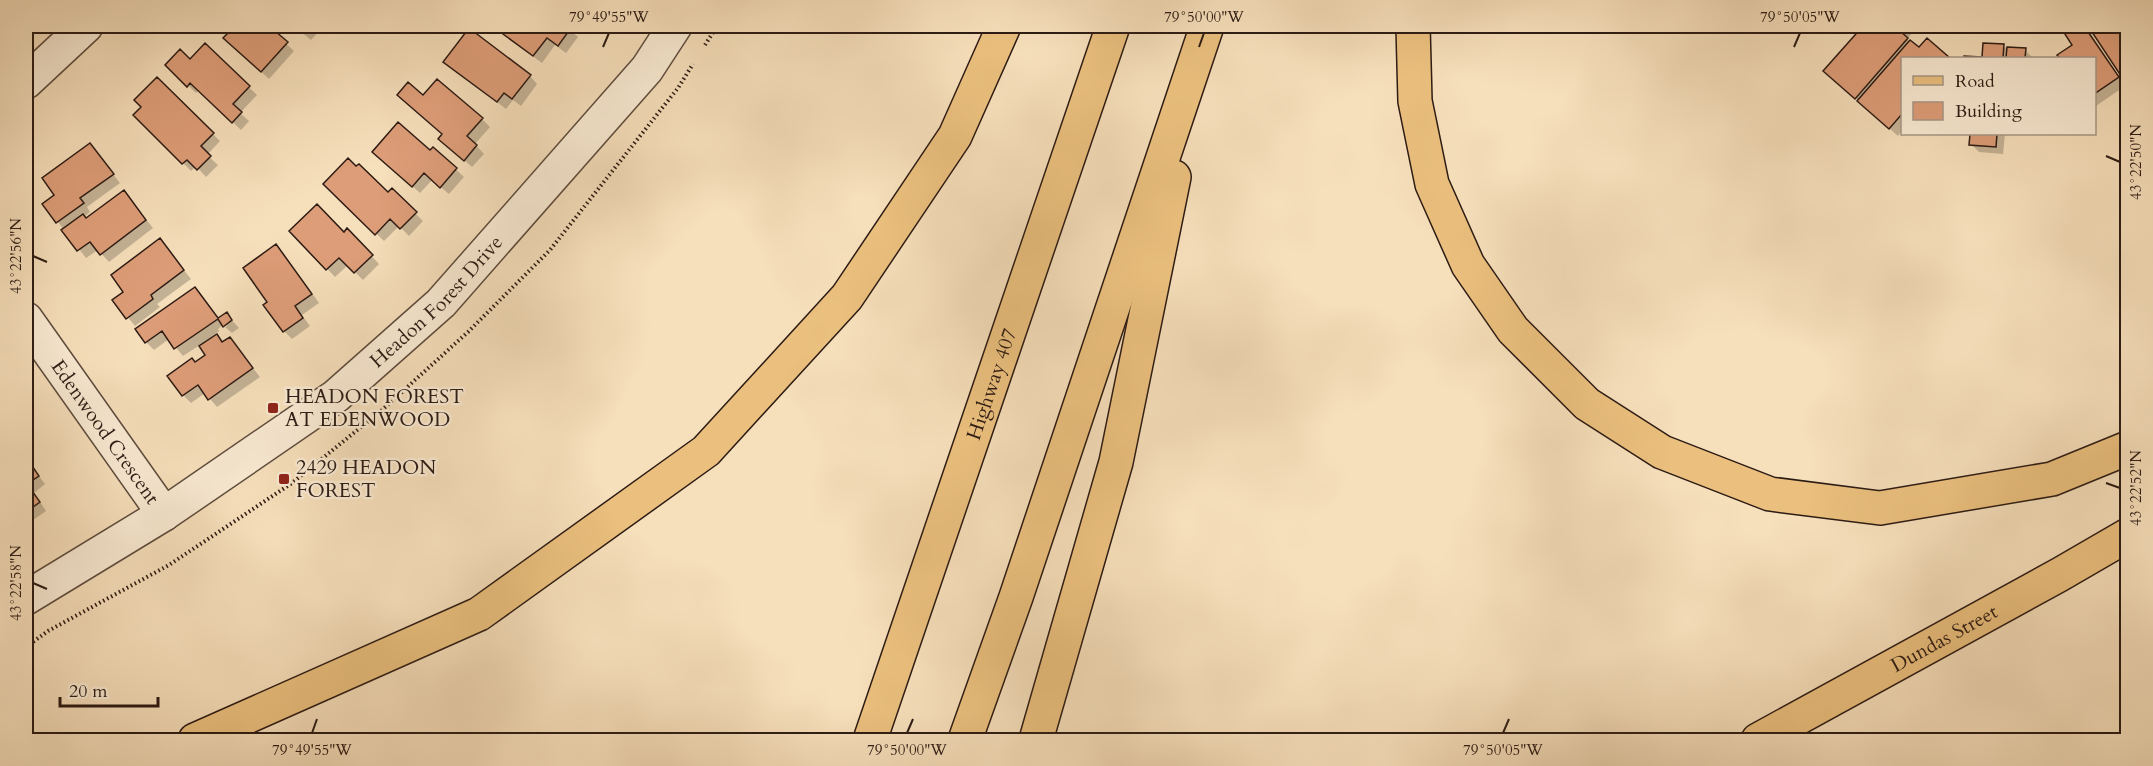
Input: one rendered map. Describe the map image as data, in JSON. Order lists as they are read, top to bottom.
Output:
{
  "streets": {
    "main road": ["Highway 407", "Dundas Street"],
    "street": ["Headon Forest Drive", "Edenwood Crescent"]
  },
  "crossings": [
    ["Headon Forest Drive", "Edenwood Crescent"]
  ],
  "places": {
    "transit": ["HEADON FOREST AT EDENWOOD", "2429 HEADON FOREST"]
  },
  "legend": ["Road", "Building"],
  "scale_bar": "20 m",
  "coordinates": [
    "79°49'55\"W",
    "79°50'00\"W",
    "79°50'05\"W",
    "43°22'50\"N",
    "43°22'56\"N",
    "43°22'52\"N",
    "43°22'58\"N"
  ]
}
